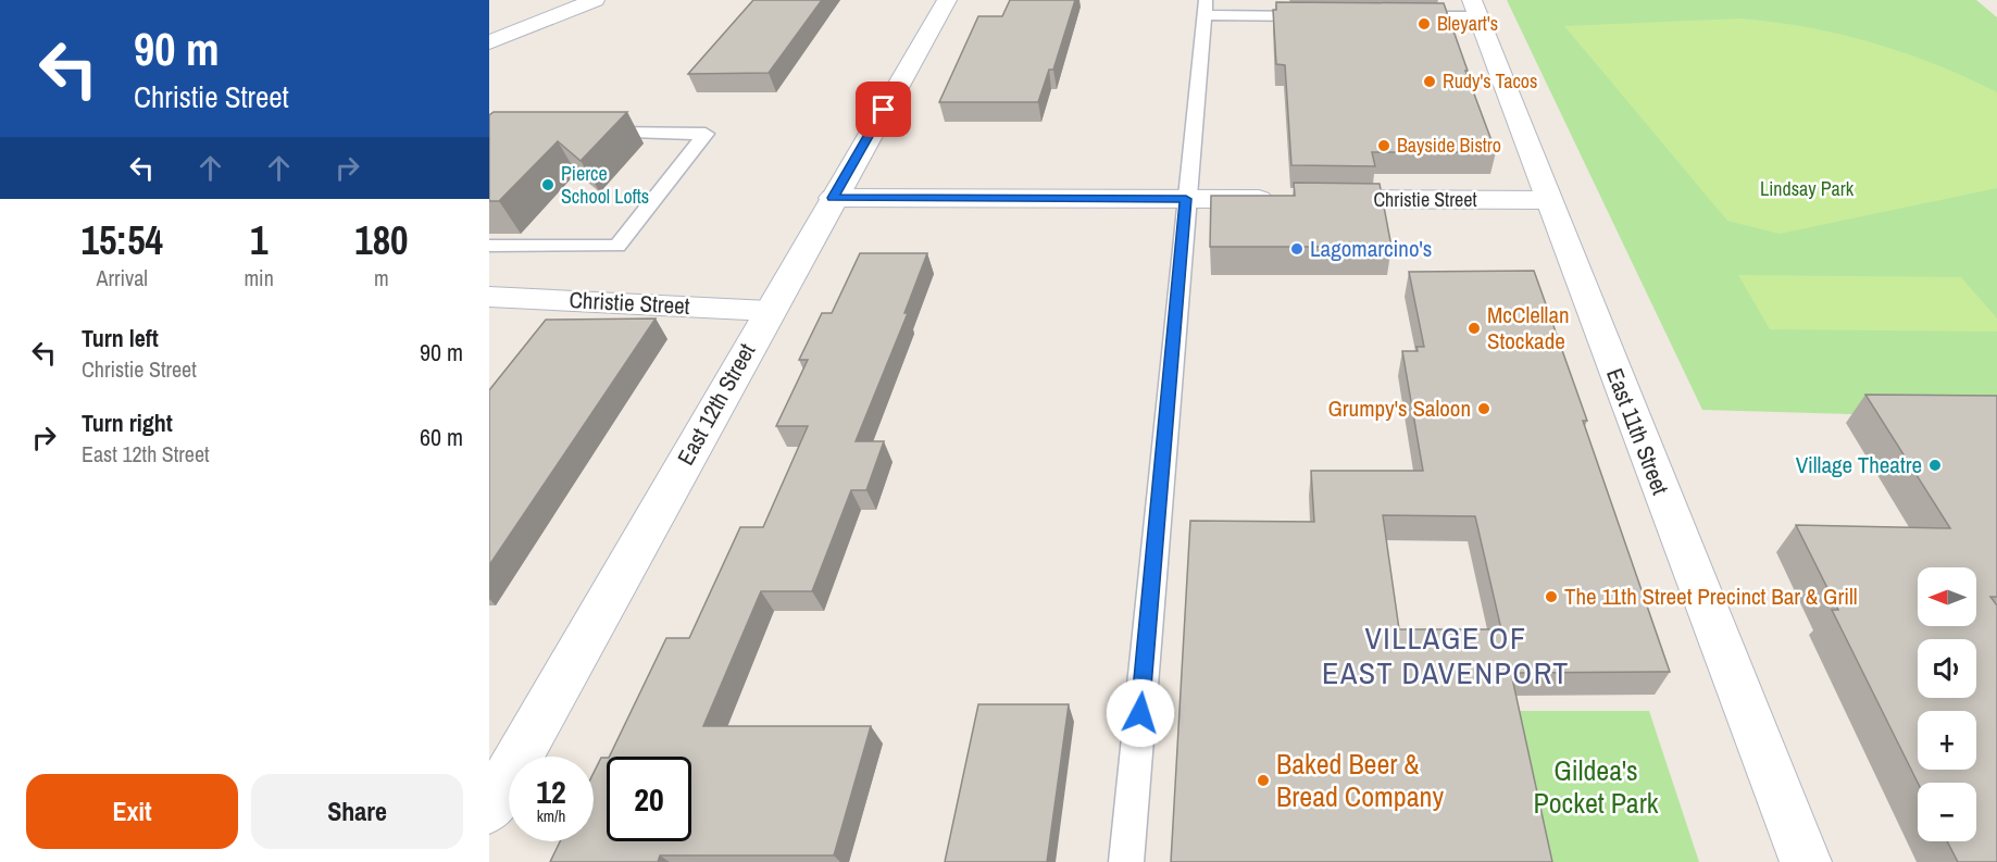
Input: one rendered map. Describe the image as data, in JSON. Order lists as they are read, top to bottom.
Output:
{
  "streets": {
    "street": ["Christie Street", "East 12th Street", "East 11th Street"]
  },
  "crossings": [
    ["Christie Street", "East 12th Street"],
    ["Christie Street", "East 11th Street"]
  ],
  "districts": ["VILLAGE OF EAST DAVENPORT"],
  "parks": ["Lindsay Park", "Gildea's Pocket Park"],
  "places": [
    "Bleyart's",
    "Rudy's Tacos",
    "Bayside Bistro",
    "Pierce School Lofts",
    "Lagomarcino's",
    "McClellan Stockade",
    "Grumpy's Saloon",
    "Village Theatre",
    "The 11th Street Precinct Bar & Grill",
    "Baked Beer & Bread Company"
  ],
  "north": "left",
  "page": {
    "turn": ["90 m", "Christie Street"],
    "eta": [
      "15:54",
      "Arrival",
      "1",
      "min",
      "180",
      "m"
    ],
    "list": [
      {
        "name": "Turn left",
        "note": "Christie Street",
        "value": "90 m"
      },
      {
        "name": "Turn right",
        "note": "East 12th Street",
        "value": "60 m"
      }
    ],
    "map_buttons": ["+", "−"],
    "speed": "12 km/h",
    "limit": "20",
    "buttons": ["Exit", "Share"]
  }
}
